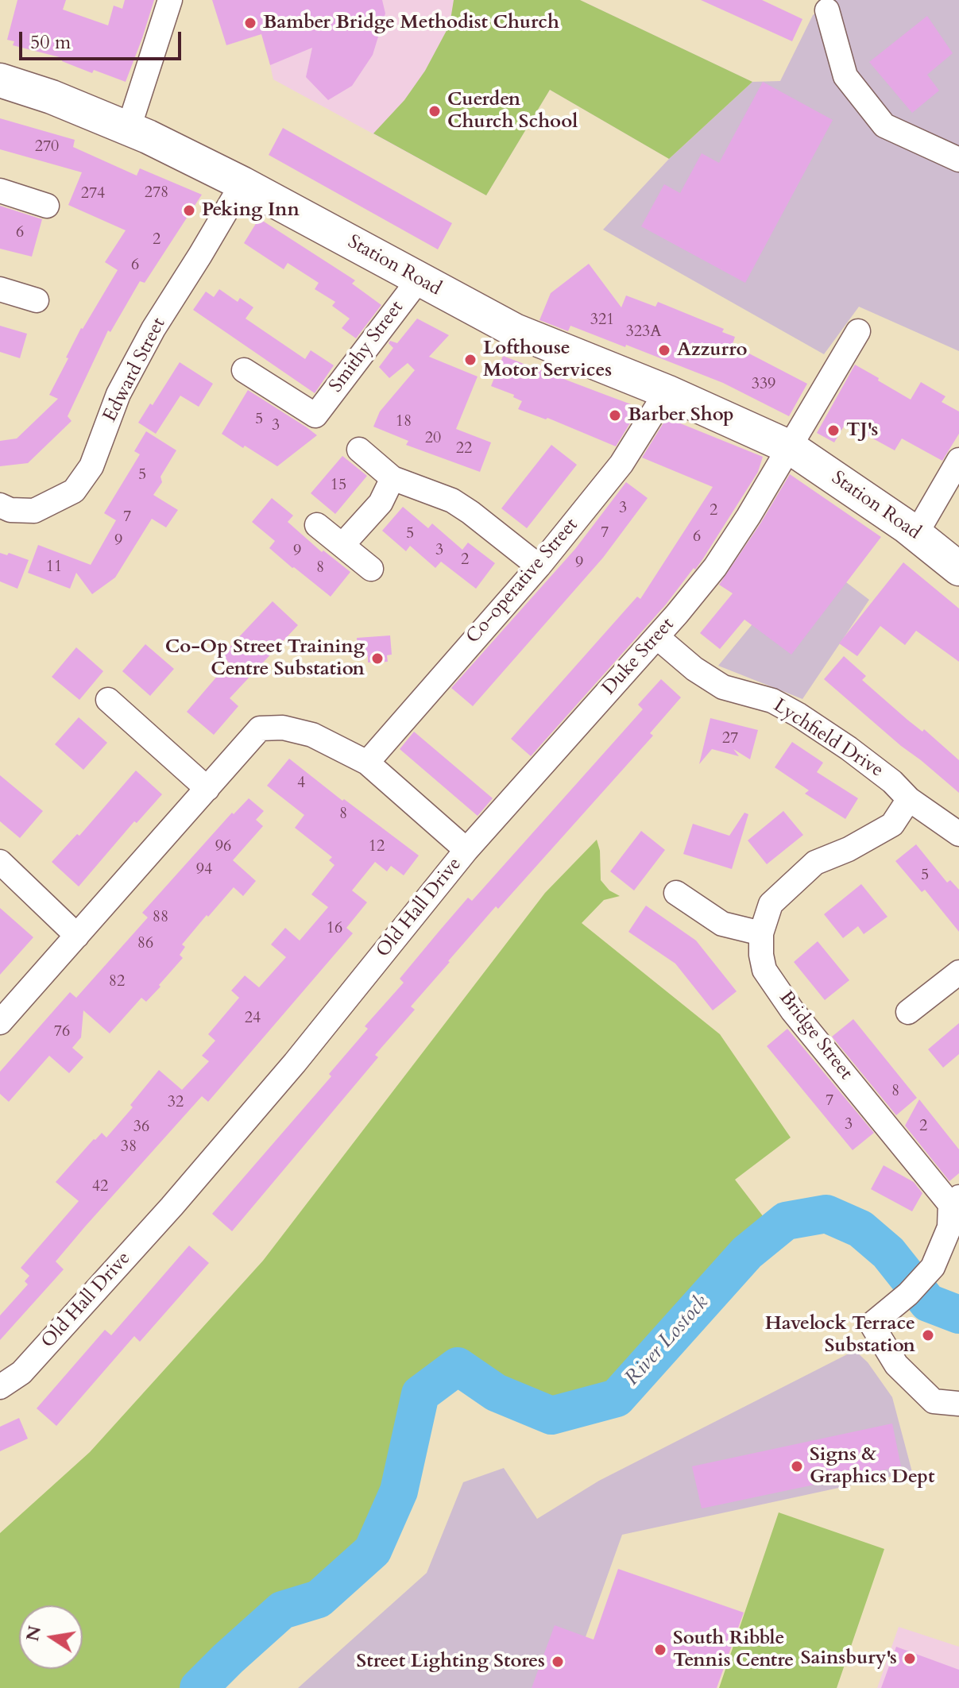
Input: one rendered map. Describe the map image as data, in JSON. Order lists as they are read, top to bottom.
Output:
{
  "streets": {
    "main road": ["Station Road"],
    "street": [
      "Smithy Street",
      "Edward Street",
      "Co-operative Street",
      "Duke Street",
      "Lychfield Drive",
      "Old Hall Drive",
      "Bridge Street"
    ]
  },
  "crossings": [
    ["Station Road", "Smithy Street"],
    ["Station Road", "Edward Street"],
    ["Station Road", "Co-operative Street"],
    ["Station Road", "Duke Street"],
    ["Co-operative Street", "Old Hall Drive"],
    ["Duke Street", "Lychfield Drive"],
    ["Duke Street", "Old Hall Drive"]
  ],
  "water": ["River Lostock"],
  "places": [
    "Bamber Bridge Methodist Church",
    "Cuerden Church School",
    "Peking Inn",
    "Azzurro",
    "Lofthouse Motor Services",
    "Barber Shop",
    "TJ's",
    "Co-Op Street Training Centre Substation",
    "Havelock Terrace Substation",
    "Signs & Graphics Dept",
    "South Ribble Tennis Centre",
    "Sainsbury's",
    "Street Lighting Stores"
  ],
  "house_numbers": [
    "270",
    "278",
    "274",
    "6",
    "2",
    "6",
    "321",
    "323A",
    "339",
    "5",
    "18",
    "3",
    "20",
    "22",
    "5",
    "15",
    "3",
    "2",
    "7",
    "7",
    "5",
    "6",
    "9",
    "3",
    "9",
    "2",
    "9",
    "11",
    "8",
    "27",
    "4",
    "8",
    "96",
    "12",
    "94",
    "5",
    "88",
    "16",
    "86",
    "82",
    "24",
    "76",
    "8",
    "7",
    "32",
    "3",
    "2",
    "36",
    "38",
    "42"
  ],
  "scale_bar": "50 m",
  "north": "left"
}
